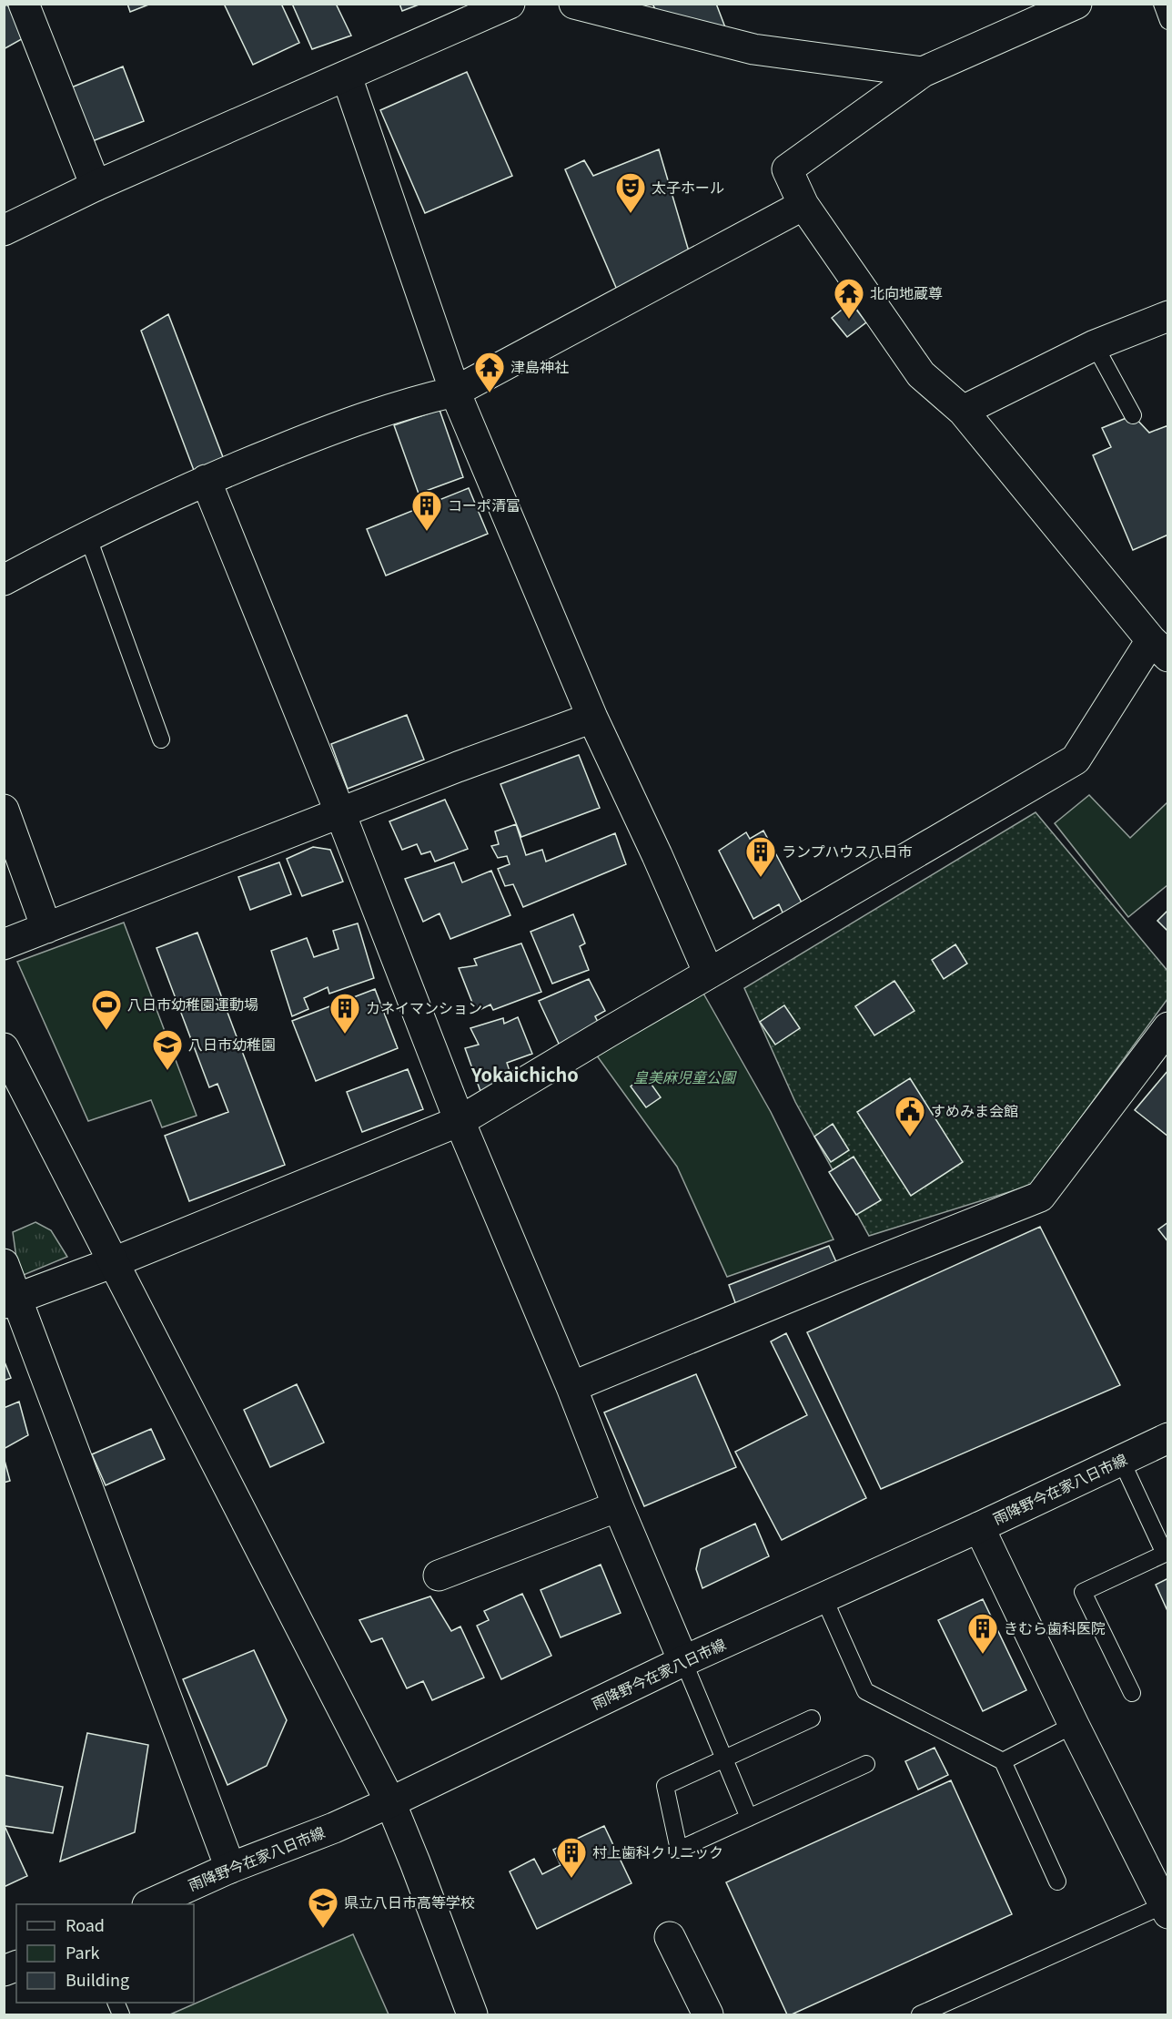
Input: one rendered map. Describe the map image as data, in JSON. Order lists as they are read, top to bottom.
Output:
{
  "streets": {
    "street": ["雨降野今在家八日市線"]
  },
  "districts": ["Yokaichicho"],
  "parks": ["皇美麻児童公園"],
  "places": {
    "theatre": ["太子ホール"],
    "temple": ["北向地蔵尊", "津島神社"],
    "building": [
      "コーポ清富",
      "ランプハウス八日市",
      "カネイマンション",
      "きむら歯科医院",
      "村上歯科クリニック"
    ],
    "sports": ["八日市幼稚園運動場"],
    "school or university": ["八日市幼稚園", "県立八日市高等学校"],
    "public building": ["すめみま会館"]
  },
  "legend": ["Road", "Park", "Building"]
}
